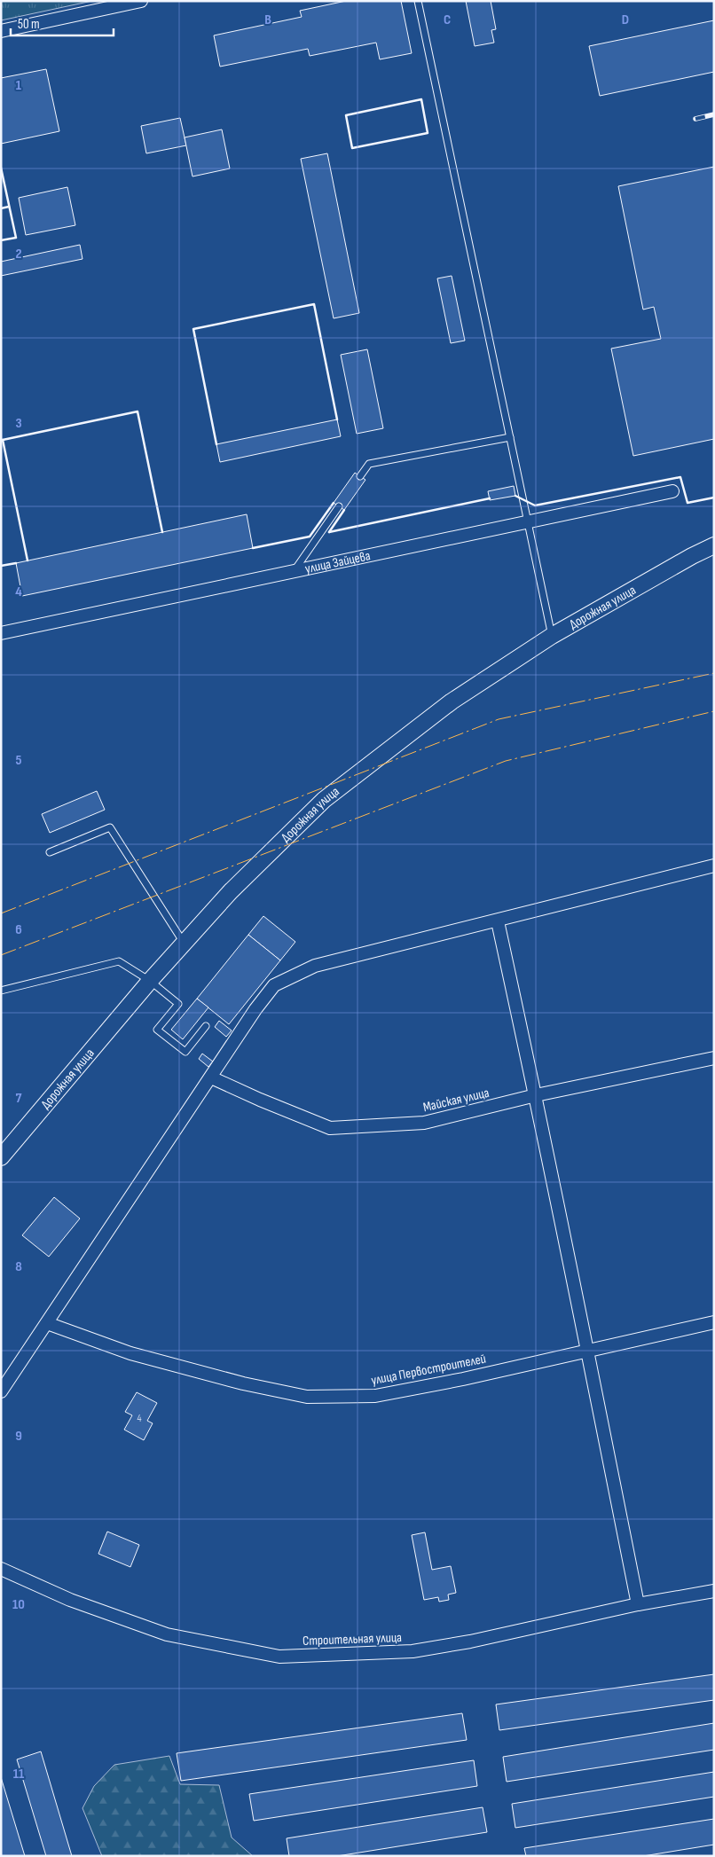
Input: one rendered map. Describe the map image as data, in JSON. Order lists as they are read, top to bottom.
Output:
{
  "streets": {
    "street": [
      "улица Зайцева",
      "Дорожная улица",
      "Майская улица",
      "улица Первостроителей",
      "Строительная улица"
    ]
  },
  "house_numbers": ["4"],
  "scale_bar": "50 m",
  "grid": {
    "columns": ["B", "C", "D"],
    "rows": [
      "1",
      "2",
      "3",
      "4",
      "5",
      "6",
      "7",
      "8",
      "9",
      "10",
      "11"
    ]
  }
}
